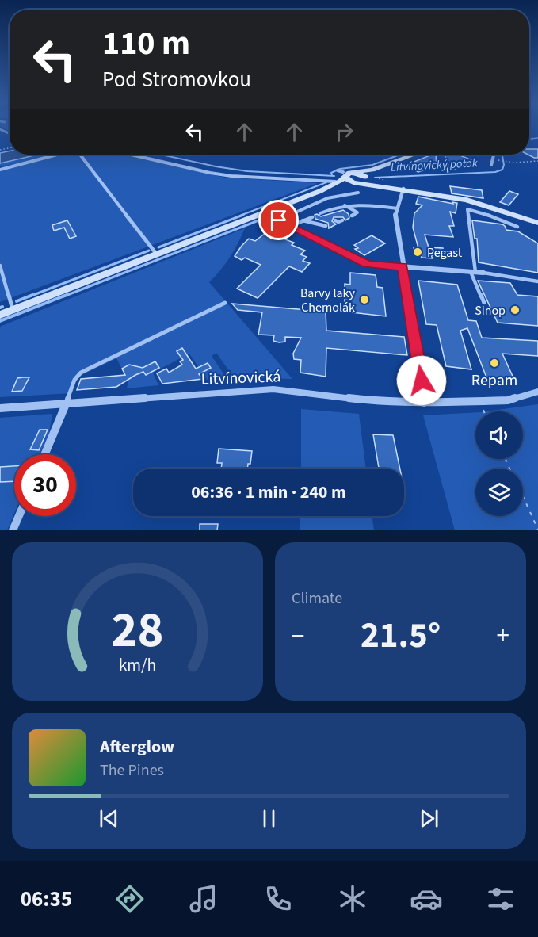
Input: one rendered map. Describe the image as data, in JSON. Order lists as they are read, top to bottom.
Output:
{
  "streets": {
    "street": ["Litvínovická"]
  },
  "water": ["Litvínovický potok"],
  "places": [
    "Pegast",
    "Barvy laky Chemolák",
    "Sinop",
    "Repam"
  ],
  "page": {
    "turn": ["110 m", "Pod Stromovkou"],
    "limit": "30",
    "trip": "06:36 · 1 min · 240 m",
    "tile": "Climate",
    "heat": ["−", "21.5°", "+"],
    "song": ["Afterglow", "The Pines"],
    "tabs": "06:35",
    "gauge": ["28", "km/h"]
  }
}
